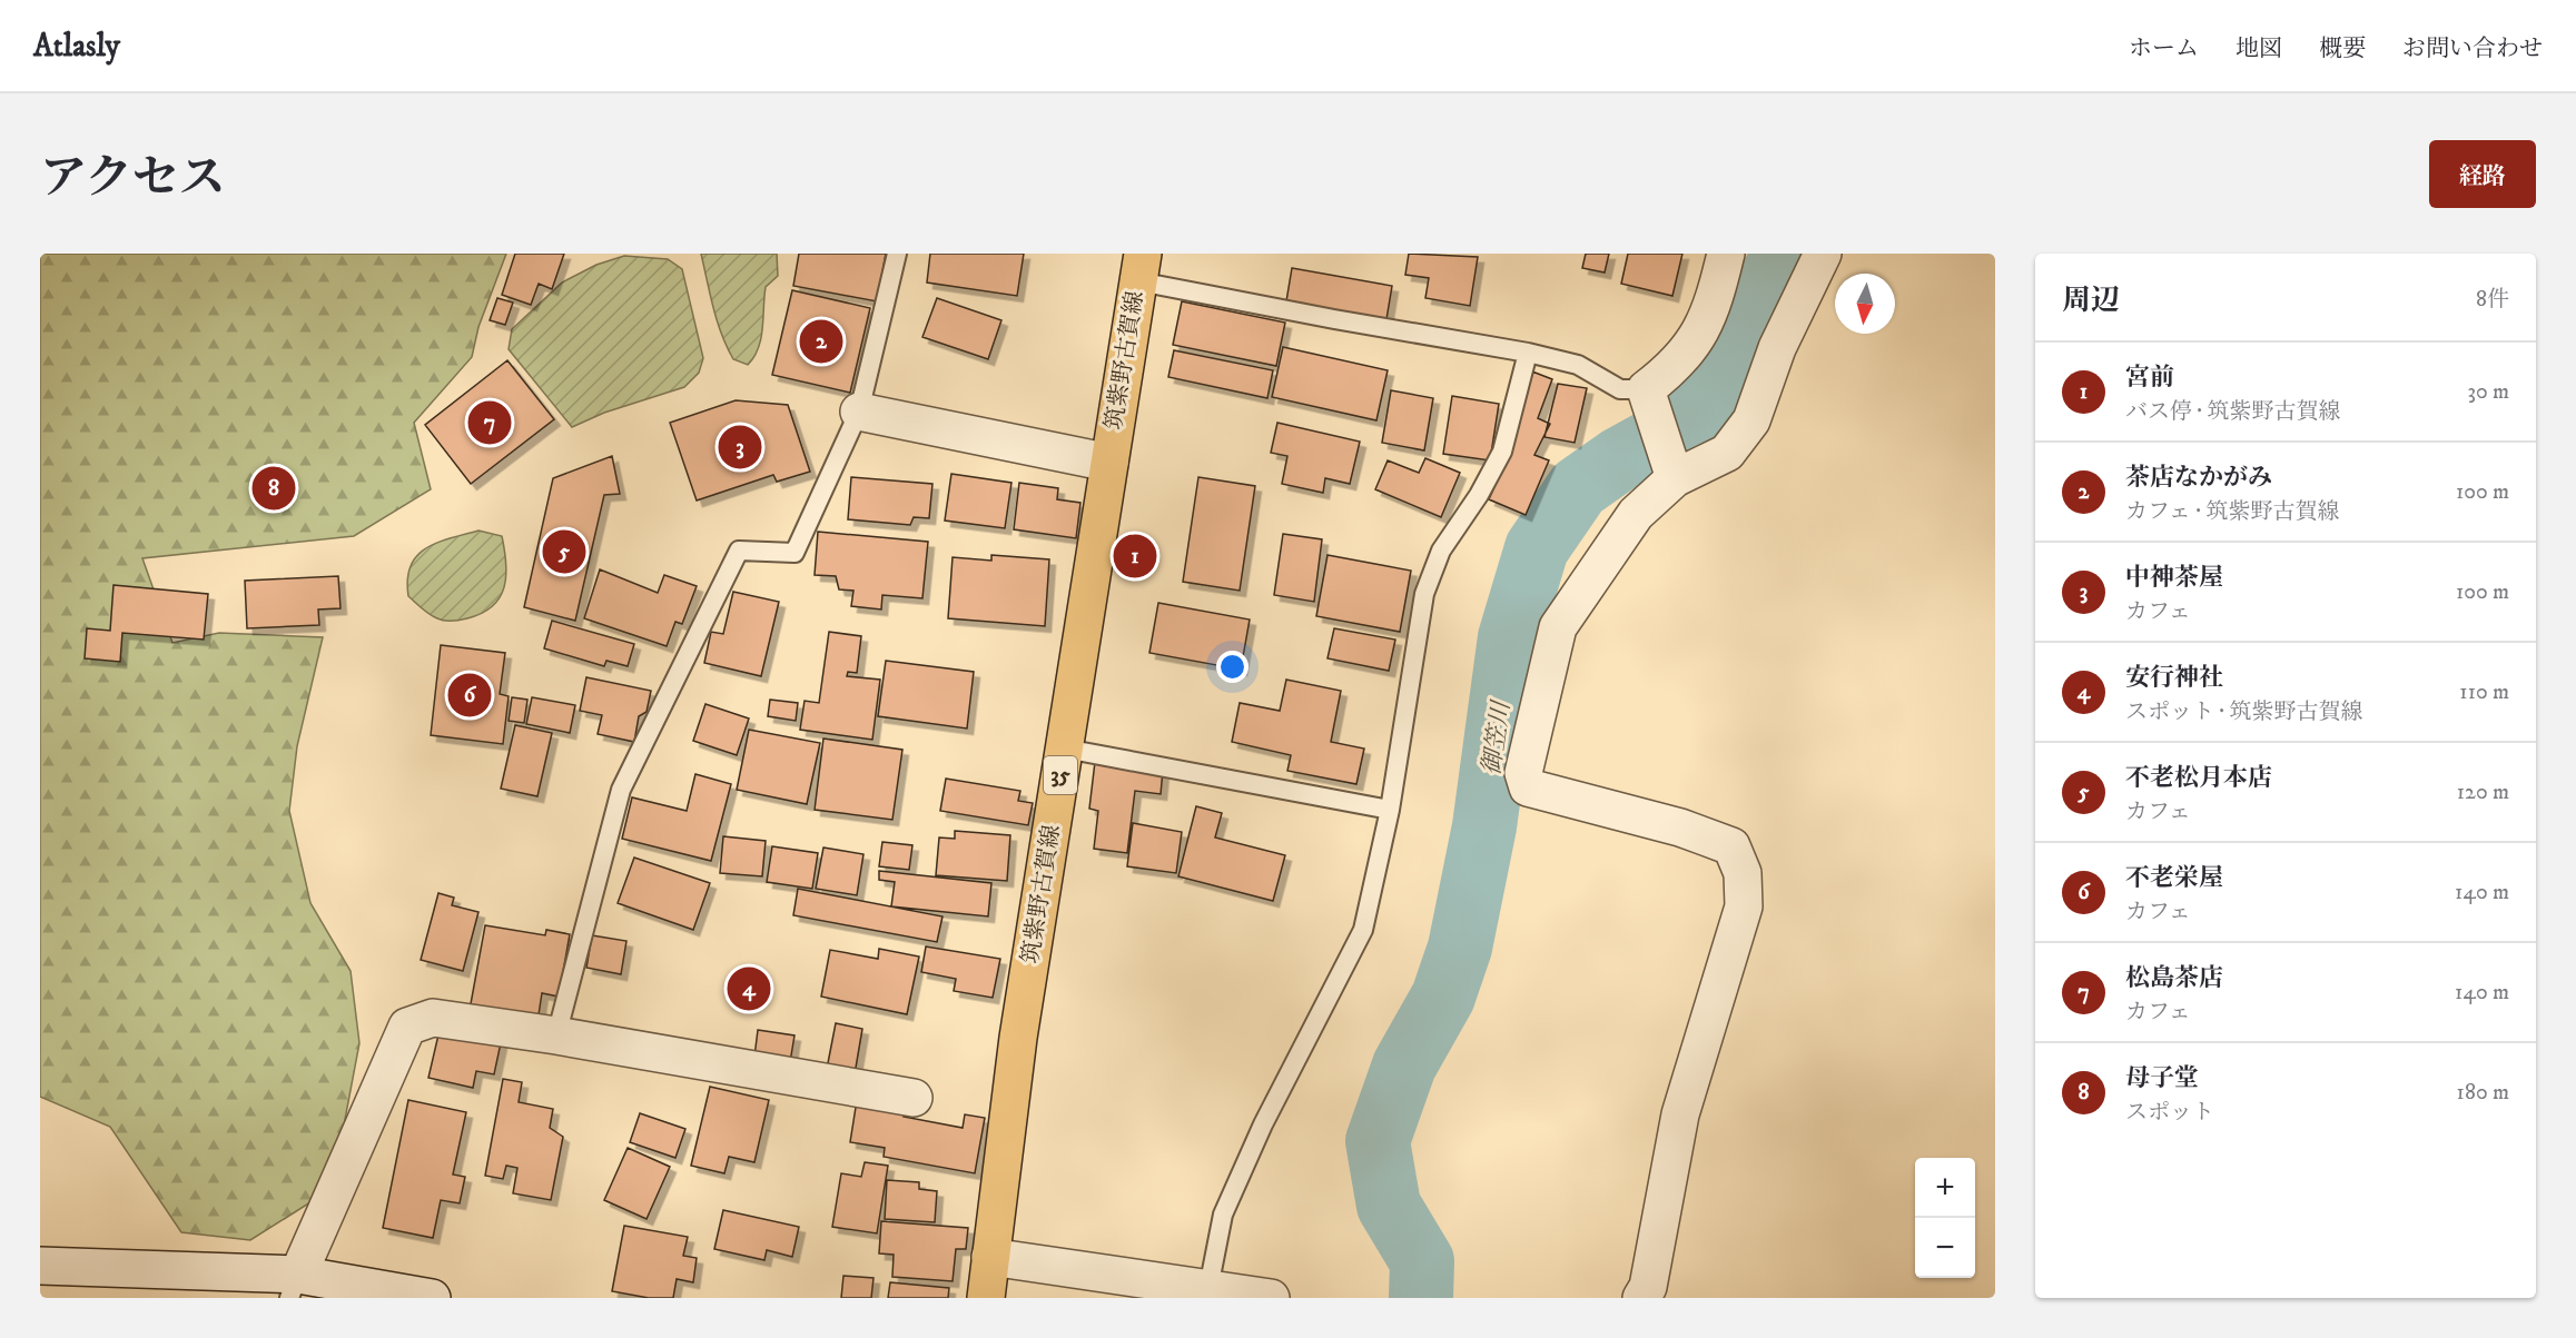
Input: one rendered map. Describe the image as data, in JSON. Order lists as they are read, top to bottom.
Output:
{
  "streets": {
    "main road": ["筑紫野古賀線", "35"]
  },
  "water": ["御笠川"],
  "north": "bottom",
  "page": {
    "header": "Atlasly",
    "nav": [
      "ホーム",
      "地図",
      "概要",
      "お問い合わせ"
    ],
    "title": "アクセス",
    "buttons": "経路",
    "heading": ["周辺", "8件"],
    "pins": [
      "2",
      "7",
      "3",
      "8",
      "5",
      "1",
      "6",
      "4"
    ],
    "list": [
      {
        "mark": "1",
        "name": "宮前",
        "note": "バス停 · 筑紫野古賀線",
        "value": "30 m"
      },
      {
        "mark": "2",
        "name": "茶店なかがみ",
        "note": "カフェ · 筑紫野古賀線",
        "value": "100 m"
      },
      {
        "mark": "3",
        "name": "中神茶屋",
        "note": "カフェ",
        "value": "100 m"
      },
      {
        "mark": "4",
        "name": "安行神社",
        "note": "スポット · 筑紫野古賀線",
        "value": "110 m"
      },
      {
        "mark": "5",
        "name": "不老松月本店",
        "note": "カフェ",
        "value": "120 m"
      },
      {
        "mark": "6",
        "name": "不老栄屋",
        "note": "カフェ",
        "value": "140 m"
      },
      {
        "mark": "7",
        "name": "松島茶店",
        "note": "カフェ",
        "value": "140 m"
      },
      {
        "mark": "8",
        "name": "母子堂",
        "note": "スポット",
        "value": "180 m"
      }
    ],
    "map_buttons": ["+", "−"]
  }
}
